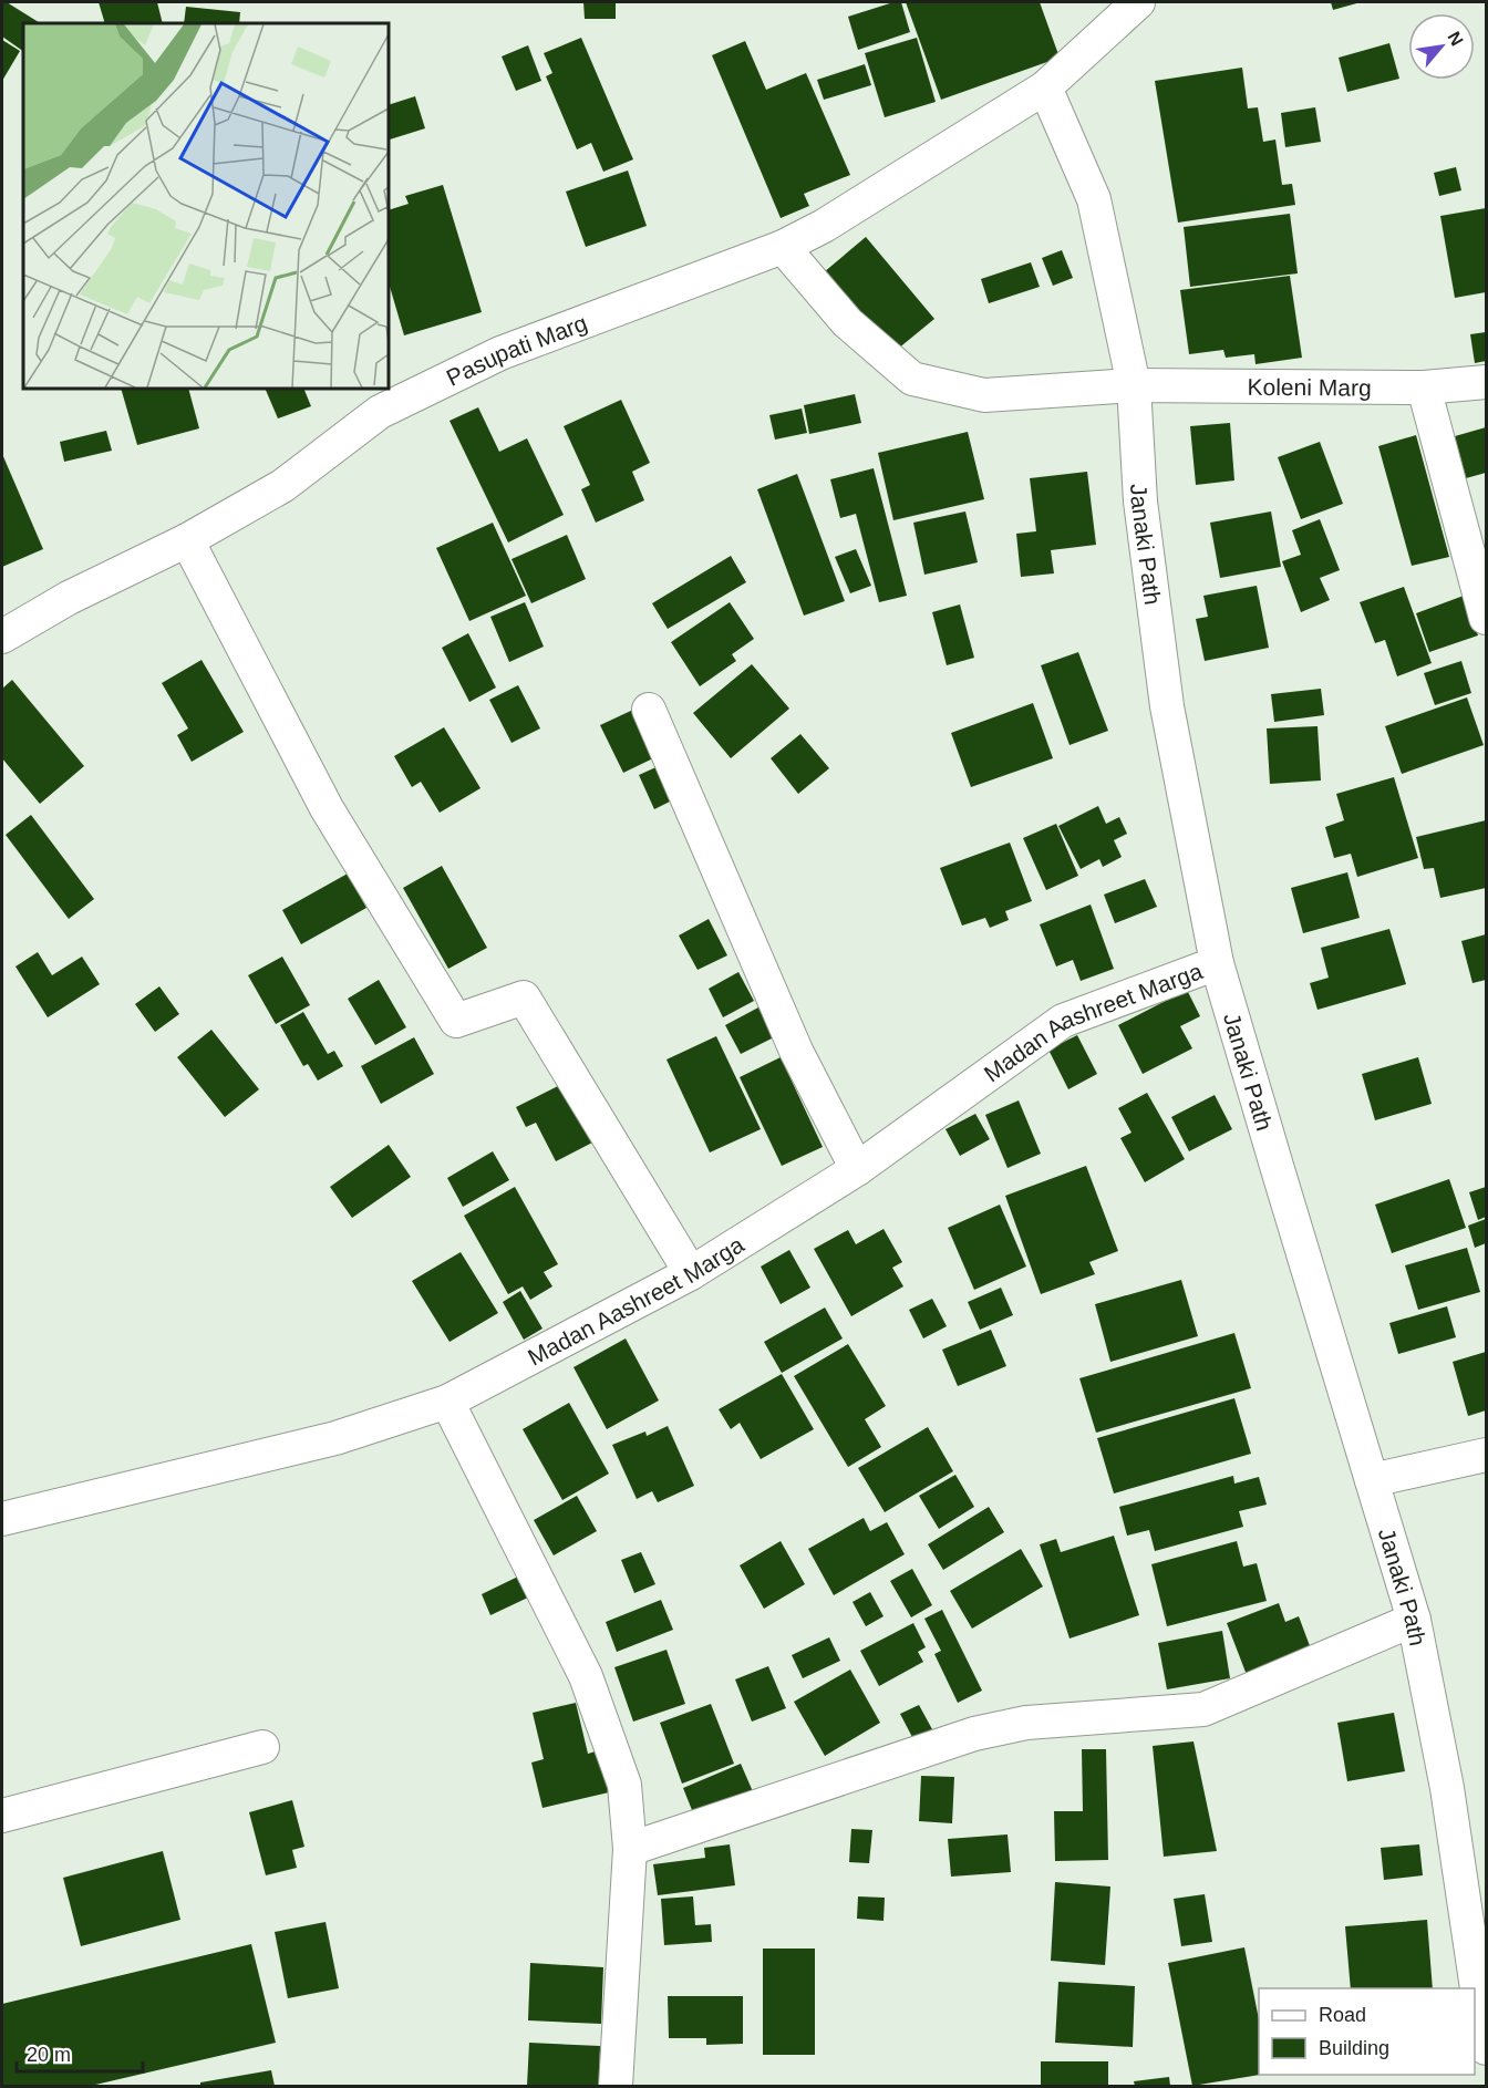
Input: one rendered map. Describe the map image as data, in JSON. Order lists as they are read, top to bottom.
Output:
{
  "streets": {
    "street": [
      "Pasupati Marg",
      "Koleni Marg",
      "Janaki Path",
      "Madan Aashreet Marga"
    ]
  },
  "crossings": [
    ["Pasupati Marg", "Koleni Marg"],
    ["Pasupati Marg", "Janaki Path"],
    ["Koleni Marg", "Janaki Path"],
    ["Janaki Path", "Madan Aashreet Marga"]
  ],
  "legend": ["Road", "Building"],
  "scale_bar": "20 m",
  "north": "top right"
}
